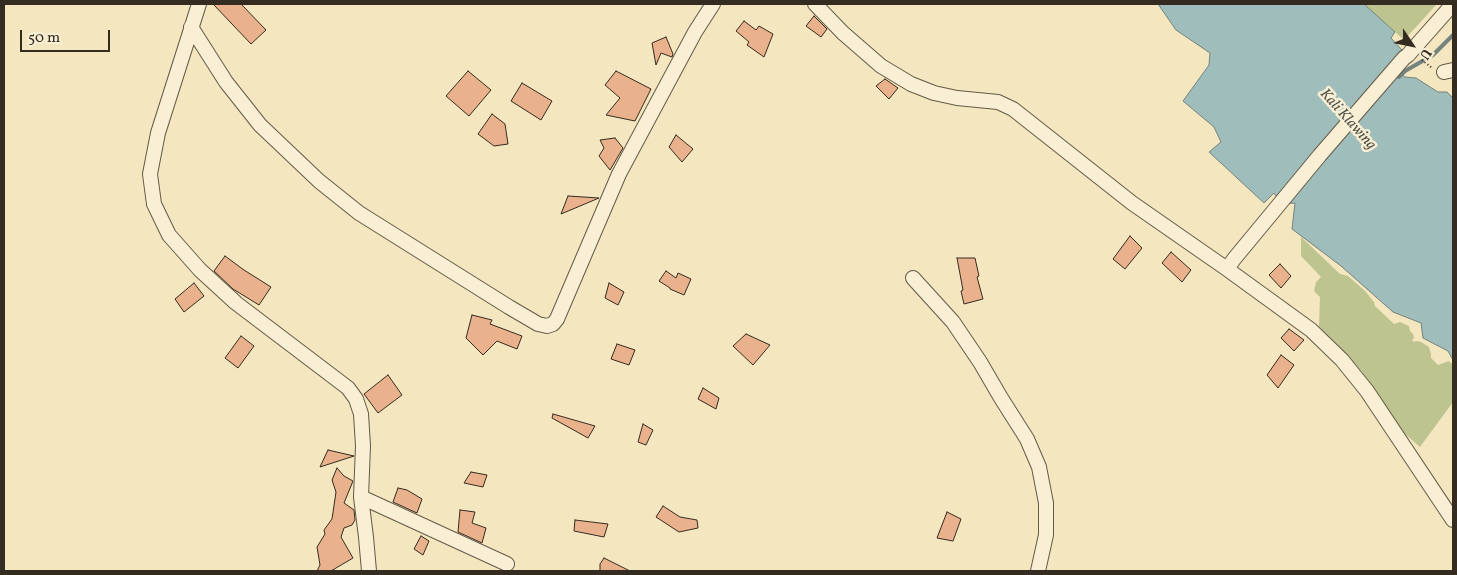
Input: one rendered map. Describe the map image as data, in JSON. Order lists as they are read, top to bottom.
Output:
{
  "water": ["Kali Klawing"],
  "scale_bar": "50 m",
  "north": "bottom right"
}
